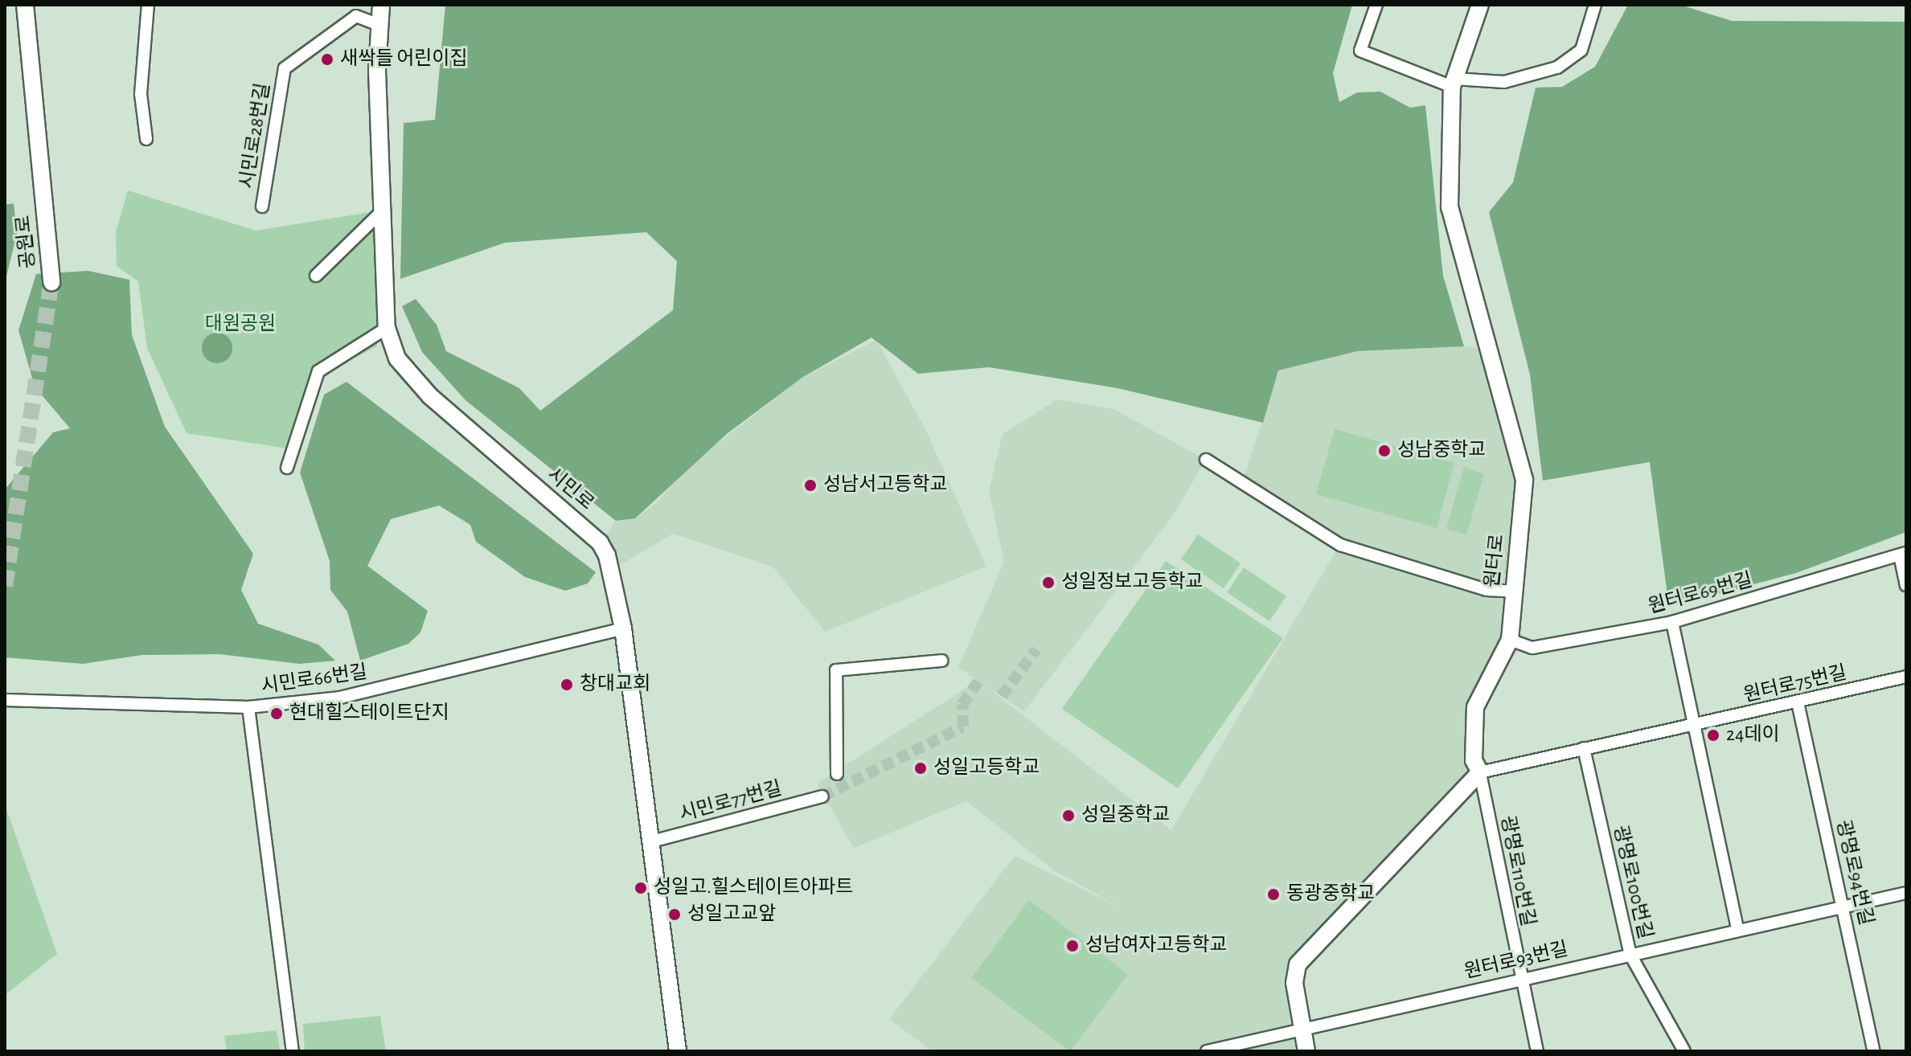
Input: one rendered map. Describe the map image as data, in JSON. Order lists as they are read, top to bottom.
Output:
{
  "streets": {
    "main road": ["공원로", "시민로", "원터로"],
    "street": [
      "시민로28번길",
      "원터로69번길",
      "시민로66번길",
      "원터로75번길",
      "시민로77번길",
      "광명로110번길",
      "광명로94번길",
      "광명로100번길",
      "원터로93번길"
    ]
  },
  "crossings": [
    ["시민로28번길", "시민로"],
    ["시민로", "시민로66번길"],
    ["시민로", "시민로77번길"],
    ["원터로", "원터로69번길"],
    ["원터로", "원터로75번길"],
    ["원터로", "광명로110번길"],
    ["원터로75번길", "광명로110번길"],
    ["원터로75번길", "광명로94번길"],
    ["원터로75번길", "광명로100번길"],
    ["광명로110번길", "원터로93번길"],
    ["광명로94번길", "원터로93번길"],
    ["광명로100번길", "원터로93번길"]
  ],
  "parks": ["대원공원"],
  "places": [
    "새싹들 어린이집",
    "성남중학교",
    "성남서고등학교",
    "성일정보고등학교",
    "창대교회",
    "현대힐스테이트단지",
    "24데이",
    "성일고등학교",
    "성일중학교",
    "성일고.힐스테이트아파트",
    "동광중학교",
    "성일고교앞",
    "성남여자고등학교"
  ]
}
